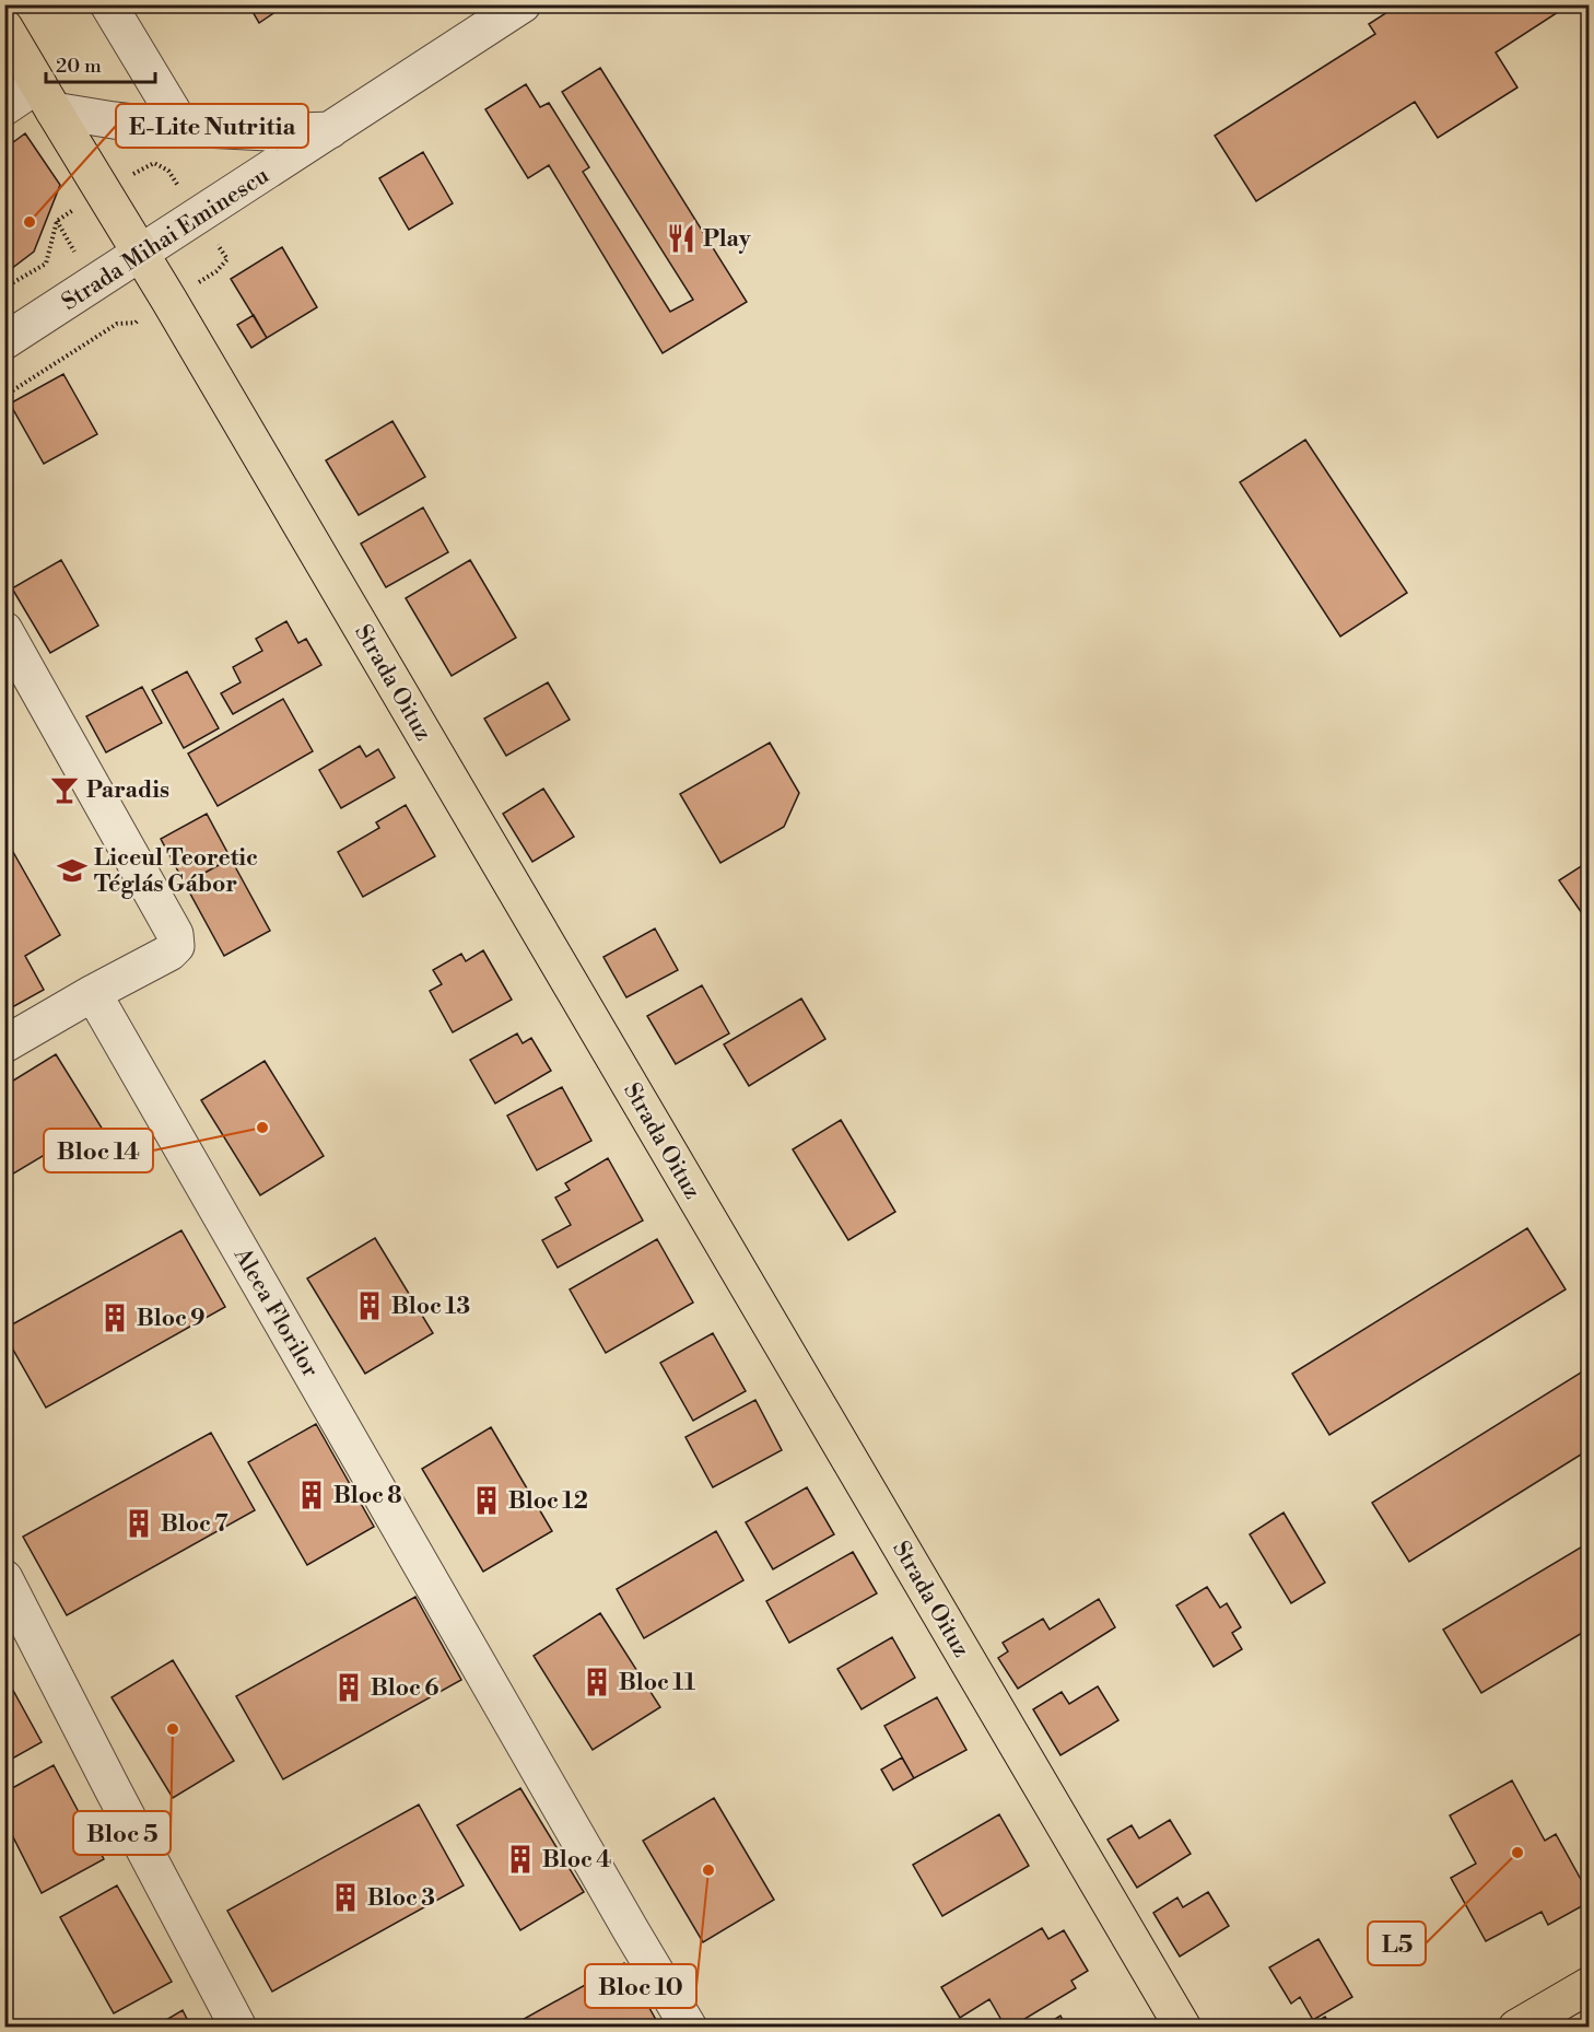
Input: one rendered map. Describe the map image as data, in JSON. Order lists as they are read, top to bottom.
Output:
{
  "streets": {
    "main road": ["Strada Oituz"],
    "street": ["Strada Mihai Eminescu", "Aleea Florilor"]
  },
  "crossings": [
    ["Strada Mihai Eminescu", "Strada Oituz"]
  ],
  "places": {
    "other": [
      "E-Lite Nutritia",
      "Bloc 14",
      "Bloc 5",
      "L5",
      "Bloc 10"
    ],
    "restaurant": ["Play"],
    "bar": ["Paradis"],
    "school or university": ["Liceul Teoretic Téglás Gábor"],
    "building": [
      "Bloc 13",
      "Bloc 9",
      "Bloc 8",
      "Bloc 12",
      "Bloc 7",
      "Bloc 11",
      "Bloc 6",
      "Bloc 4",
      "Bloc 3"
    ]
  },
  "scale_bar": "20 m"
}
